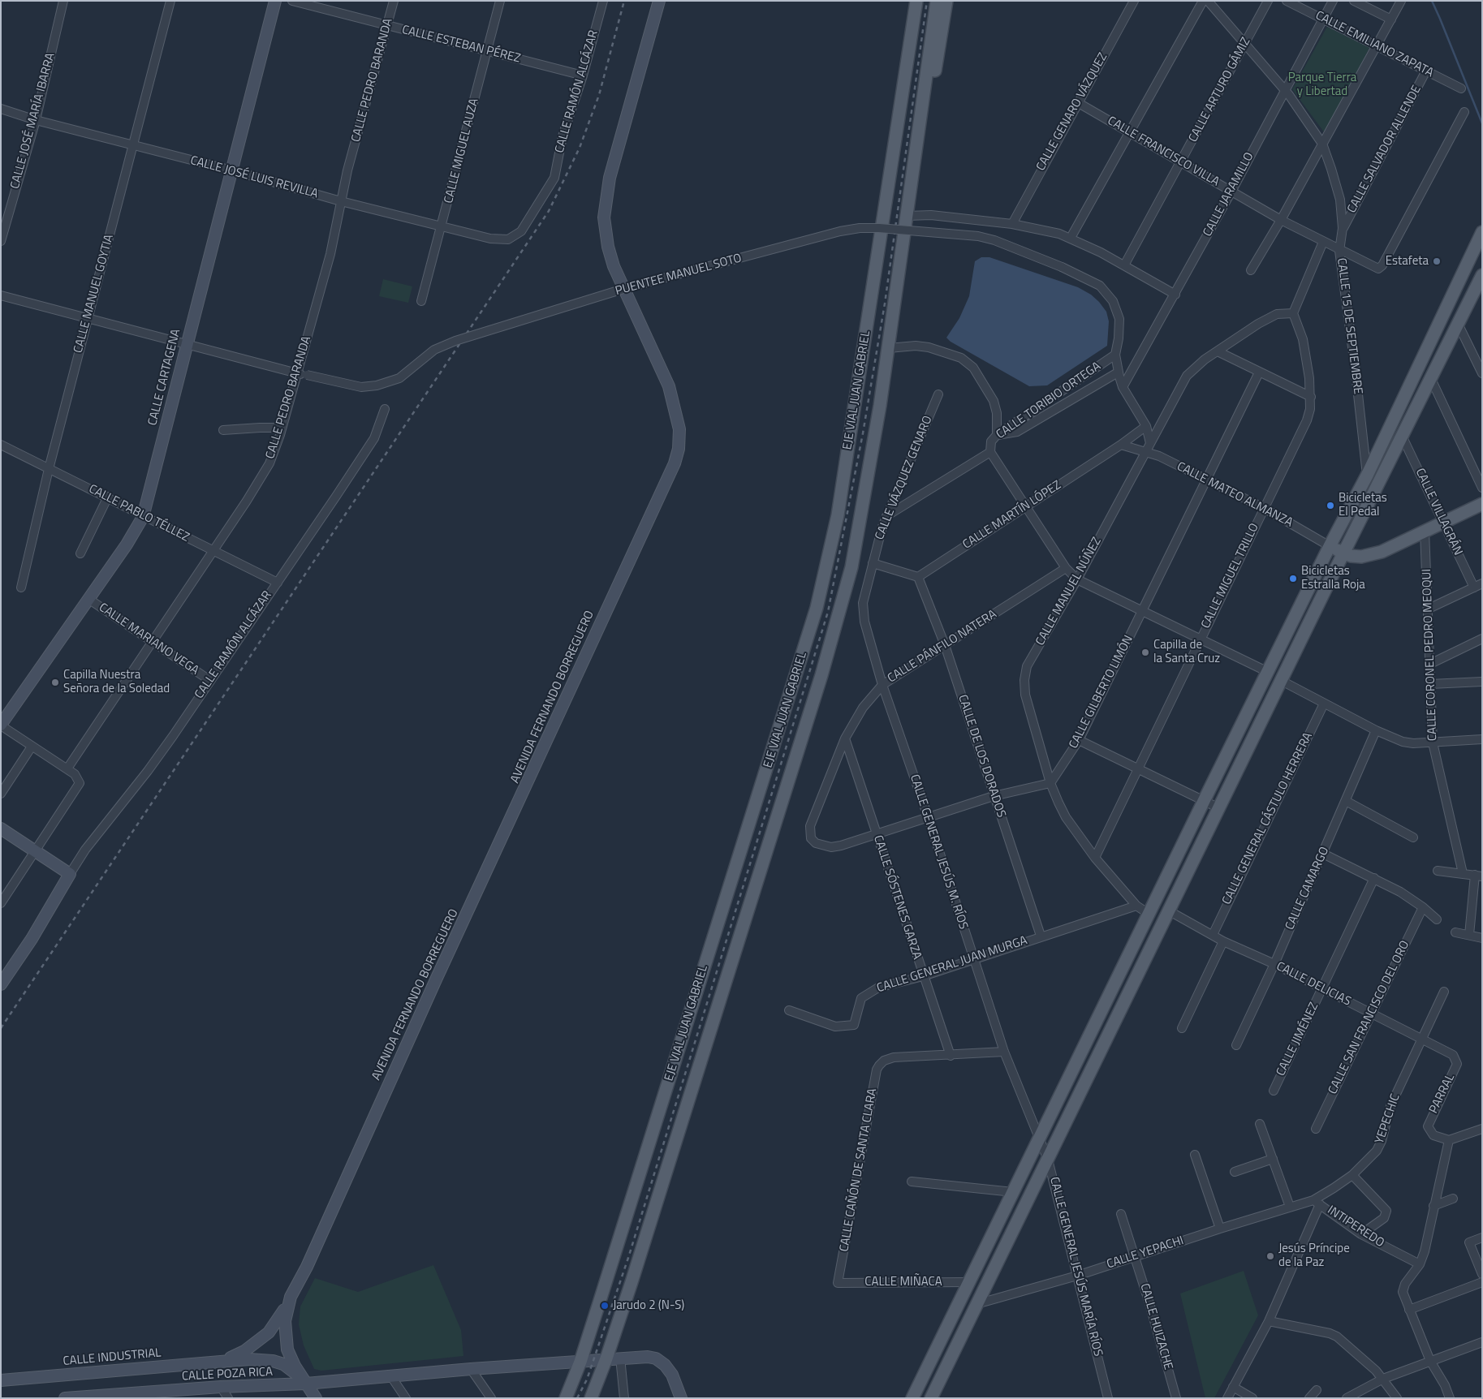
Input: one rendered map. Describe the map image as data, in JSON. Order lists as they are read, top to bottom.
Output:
{
  "streets": {
    "main road": [
      "CALLE CARTAGENA",
      "EJE VIAL JUAN GABRIEL",
      "CALLE MATEO ALMANZA",
      "AVENIDA FERNANDO BORREGUERO",
      "CALLE INDUSTRIAL",
      "CALLE POZA RICA"
    ],
    "street": [
      "CALLE ESTEBAN PÉREZ",
      "CALLE EMILIANO ZAPATA",
      "CALLE PEDRO BARANDA",
      "CALLE ARTURO GÁMIZ",
      "CALLE RAMÓN ALCÁZAR",
      "CALLE GENARO VÁZQUEZ",
      "CALLE JOSÉ MARÍA IBARRA",
      "CALLE SALVADOR ALLENDE",
      "CALLE MIGUEL AUZA",
      "CALLE FRANCISCO VILLA",
      "CALLE JOSÉ LUIS REVILLA",
      "CALLE JARAMILLO",
      "PUENTEE MANUEL SOTO",
      "CALLE MANUEL GOYTIA",
      "CALLE 15 DE SEPTIEMBRE",
      "CALLE TORIBIO ORTEGA",
      "CALLE VÁZQUEZ GENARO",
      "CALLE VILLAGRÁN",
      "CALLE PABLO TÉLLEZ",
      "CALLE MARTÍN LÓPEZ",
      "CALLE MIGUEL TRILLO",
      "CALLE MANUEL NÚÑEZ",
      "CALLE MARIANO VEGA",
      "CALLE PÁNFILO NATERA",
      "CALLE CORONEL PEDRO MEOQUI",
      "CALLE GILBERTO LIMÓN",
      "CALLE DE LOS DORADOS",
      "CALLE GENERAL CÁSTULO HERRERA",
      "CALLE GENERAL JESÚS M. RÍOS",
      "CALLE CAMARGO",
      "CALLE SÓSTENES GARZA",
      "CALLE GENERAL JUAN MURGA",
      "CALLE DELICIAS",
      "CALLE SAN FRANCISCO DEL ORO",
      "CALLE JIMÉNEZ",
      "PARRAL",
      "YEPECHIC",
      "CALLE CAÑÓN DE SANTA CLARA",
      "INTIPEREDO",
      "CALLE YEPACHI",
      "CALLE GENERAL JESÚS MARÍA RÍOS",
      "CALLE MIÑACA",
      "CALLE HUIZACHE"
    ]
  },
  "crossings": [
    ["CALLE ESTEBAN PÉREZ", "CALLE PEDRO BARANDA"],
    ["CALLE ESTEBAN PÉREZ", "CALLE RAMÓN ALCÁZAR"],
    ["CALLE ESTEBAN PÉREZ", "CALLE MIGUEL AUZA"],
    ["CALLE EMILIANO ZAPATA", "CALLE SALVADOR ALLENDE"],
    ["CALLE EMILIANO ZAPATA", "CALLE JARAMILLO"],
    ["CALLE PEDRO BARANDA", "CALLE JOSÉ LUIS REVILLA"],
    ["CALLE PEDRO BARANDA", "PUENTEE MANUEL SOTO"],
    ["CALLE PEDRO BARANDA", "CALLE PABLO TÉLLEZ"],
    ["CALLE PEDRO BARANDA", "CALLE MARIANO VEGA"],
    ["CALLE ARTURO GÁMIZ", "CALLE FRANCISCO VILLA"],
    ["CALLE ARTURO GÁMIZ", "CALLE 15 DE SEPTIEMBRE"],
    ["CALLE RAMÓN ALCÁZAR", "CALLE JOSÉ LUIS REVILLA"],
    ["CALLE RAMÓN ALCÁZAR", "CALLE PABLO TÉLLEZ"],
    ["CALLE RAMÓN ALCÁZAR", "CALLE MARIANO VEGA"],
    ["CALLE GENARO VÁZQUEZ", "CALLE FRANCISCO VILLA"],
    ["CALLE JOSÉ MARÍA IBARRA", "CALLE JOSÉ LUIS REVILLA"],
    ["CALLE SALVADOR ALLENDE", "CALLE 15 DE SEPTIEMBRE"],
    ["CALLE MIGUEL AUZA", "CALLE JOSÉ LUIS REVILLA"],
    ["CALLE FRANCISCO VILLA", "CALLE JARAMILLO"],
    ["CALLE FRANCISCO VILLA", "CALLE 15 DE SEPTIEMBRE"],
    ["CALLE JOSÉ LUIS REVILLA", "CALLE MANUEL GOYTIA"],
    ["CALLE JOSÉ LUIS REVILLA", "CALLE CARTAGENA"],
    ["CALLE JARAMILLO", "CALLE 15 DE SEPTIEMBRE"],
    ["PUENTEE MANUEL SOTO", "CALLE MANUEL GOYTIA"],
    ["PUENTEE MANUEL SOTO", "CALLE CARTAGENA"],
    ["PUENTEE MANUEL SOTO", "CALLE TORIBIO ORTEGA"],
    ["CALLE MANUEL GOYTIA", "CALLE PABLO TÉLLEZ"],
    ["CALLE CARTAGENA", "CALLE PABLO TÉLLEZ"],
    ["CALLE CARTAGENA", "CALLE MARIANO VEGA"],
    ["EJE VIAL JUAN GABRIEL", "CALLE POZA RICA"],
    ["CALLE TORIBIO ORTEGA", "CALLE VÁZQUEZ GENARO"],
    ["CALLE VÁZQUEZ GENARO", "CALLE GENERAL JESÚS M. RÍOS"],
    ["CALLE MATEO ALMANZA", "CALLE VILLAGRÁN"],
    ["CALLE MATEO ALMANZA", "CALLE MARTÍN LÓPEZ"],
    ["CALLE MATEO ALMANZA", "CALLE MIGUEL TRILLO"],
    ["CALLE MATEO ALMANZA", "CALLE MANUEL NÚÑEZ"],
    ["CALLE MATEO ALMANZA", "CALLE CORONEL PEDRO MEOQUI"],
    ["CALLE MATEO ALMANZA", "CALLE GILBERTO LIMÓN"],
    ["CALLE MARTÍN LÓPEZ", "CALLE DE LOS DORADOS"],
    ["CALLE MIGUEL TRILLO", "CALLE MANUEL NÚÑEZ"],
    ["CALLE MANUEL NÚÑEZ", "CALLE GILBERTO LIMÓN"],
    ["CALLE MANUEL NÚÑEZ", "CALLE GENERAL JUAN MURGA"],
    ["CALLE PÁNFILO NATERA", "CALLE DE LOS DORADOS"],
    ["CALLE PÁNFILO NATERA", "CALLE GENERAL JESÚS M. RÍOS"],
    ["CALLE PÁNFILO NATERA", "CALLE SÓSTENES GARZA"],
    ["AVENIDA FERNANDO BORREGUERO", "CALLE INDUSTRIAL"],
    ["AVENIDA FERNANDO BORREGUERO", "CALLE POZA RICA"],
    ["CALLE DE LOS DORADOS", "CALLE GENERAL JUAN MURGA"],
    ["CALLE GENERAL CÁSTULO HERRERA", "CALLE DELICIAS"],
    ["CALLE GENERAL JESÚS M. RÍOS", "CALLE GENERAL JUAN MURGA"],
    ["CALLE GENERAL JESÚS M. RÍOS", "CALLE GENERAL JESÚS MARÍA RÍOS"],
    ["CALLE CAMARGO", "CALLE DELICIAS"],
    ["CALLE SÓSTENES GARZA", "CALLE GENERAL JUAN MURGA"],
    ["CALLE SÓSTENES GARZA", "CALLE CAÑÓN DE SANTA CLARA"],
    ["CALLE DELICIAS", "CALLE SAN FRANCISCO DEL ORO"],
    ["CALLE DELICIAS", "CALLE JIMÉNEZ"],
    ["CALLE DELICIAS", "PARRAL"],
    ["CALLE DELICIAS", "YEPECHIC"],
    ["YEPECHIC", "INTIPEREDO"],
    ["YEPECHIC", "CALLE YEPACHI"],
    ["CALLE CAÑÓN DE SANTA CLARA", "CALLE MIÑACA"],
    ["INTIPEREDO", "CALLE YEPACHI"],
    ["CALLE YEPACHI", "CALLE GENERAL JESÚS MARÍA RÍOS"],
    ["CALLE YEPACHI", "CALLE HUIZACHE"],
    ["CALLE INDUSTRIAL", "CALLE POZA RICA"]
  ],
  "parks": ["Parque Tierra y Libertad"],
  "places": [
    "Estafeta",
    "Bicicletas El Pedal",
    "Bicicletas Estralla Roja",
    "Capilla de la Santa Cruz",
    "Capilla Nuestra Señora de la Soledad",
    "Jesús Príncipe de la Paz",
    "Jarudo 2 (N-S)"
  ]
}
